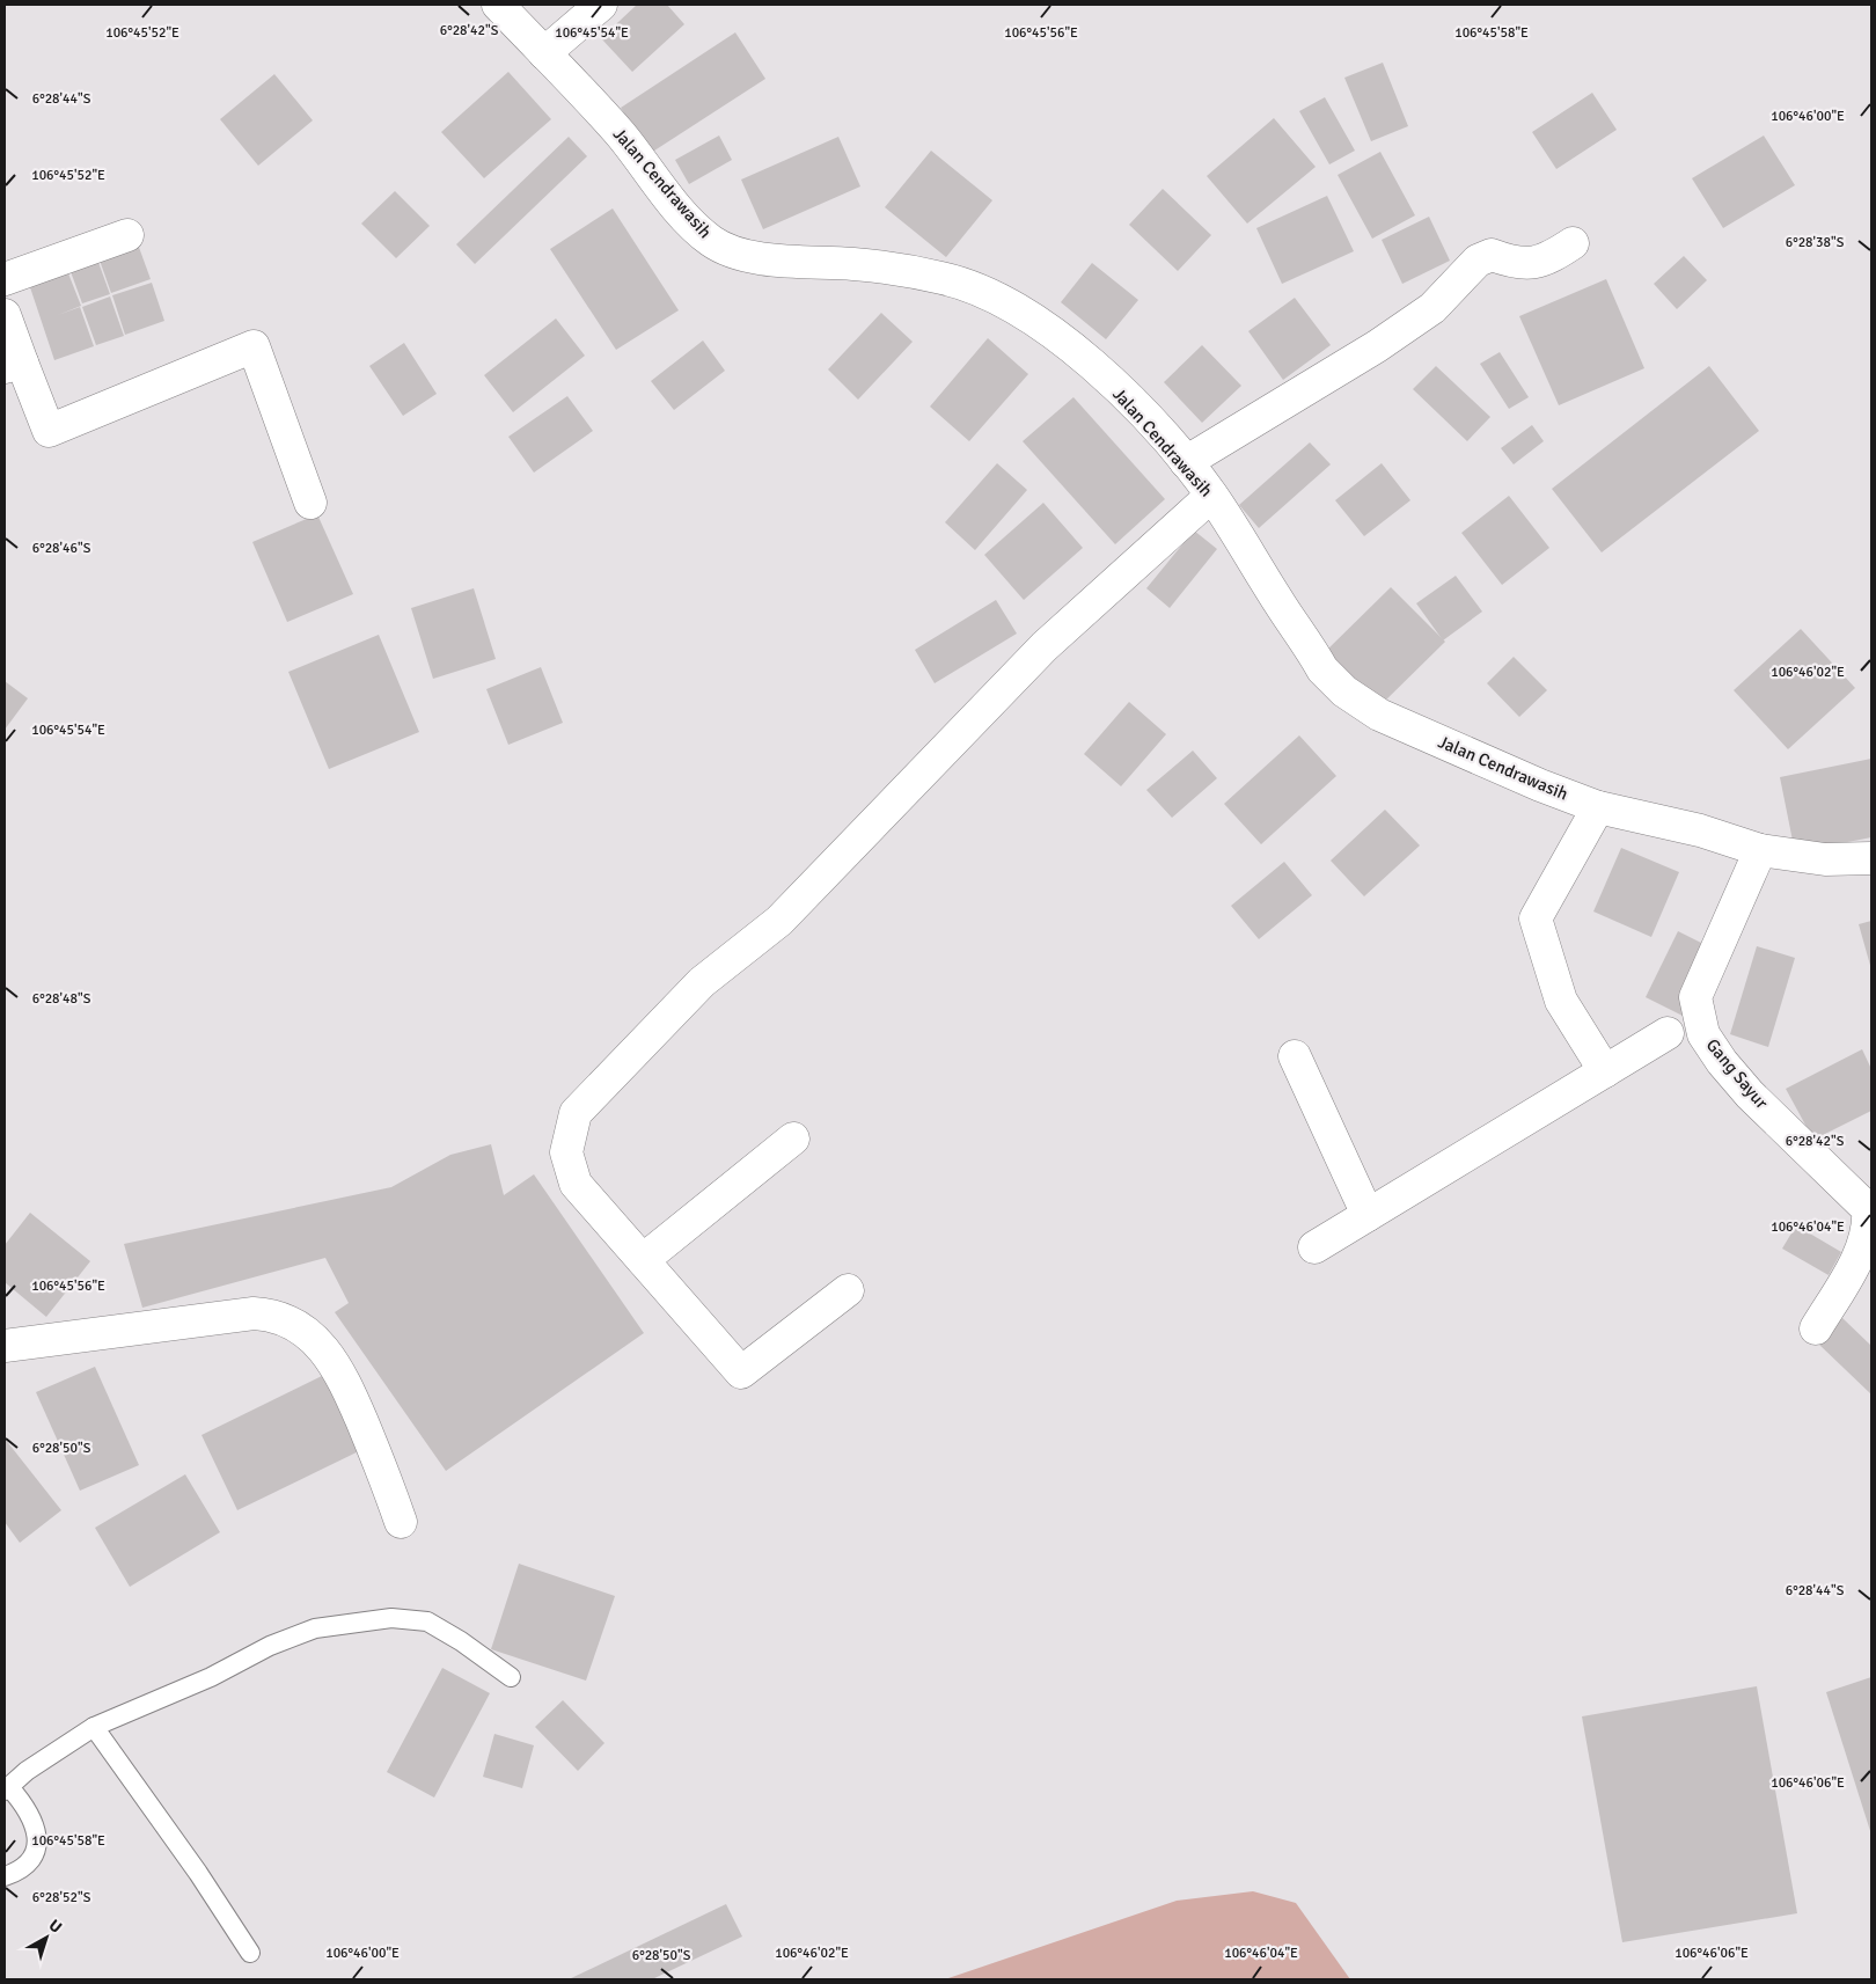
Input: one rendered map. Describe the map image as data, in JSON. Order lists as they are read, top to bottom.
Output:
{
  "streets": {
    "street": ["Jalan Cendrawasih", "Gang Sayur"]
  },
  "crossings": [
    ["Jalan Cendrawasih", "Gang Sayur"]
  ],
  "north": "top right",
  "coordinates": [
    "6°28'42\"S",
    "106°45'52\"E",
    "106°45'54\"E",
    "106°45'58\"E",
    "106°45'56\"E",
    "6°28'44\"S",
    "106°46'00\"E",
    "6°28'38\"S",
    "6°28'46\"S",
    "106°46'02\"E",
    "6°28'48\"S",
    "106°46'04\"E",
    "6°28'50\"S",
    "106°46'06\"E",
    "6°28'52\"S"
  ]
}
